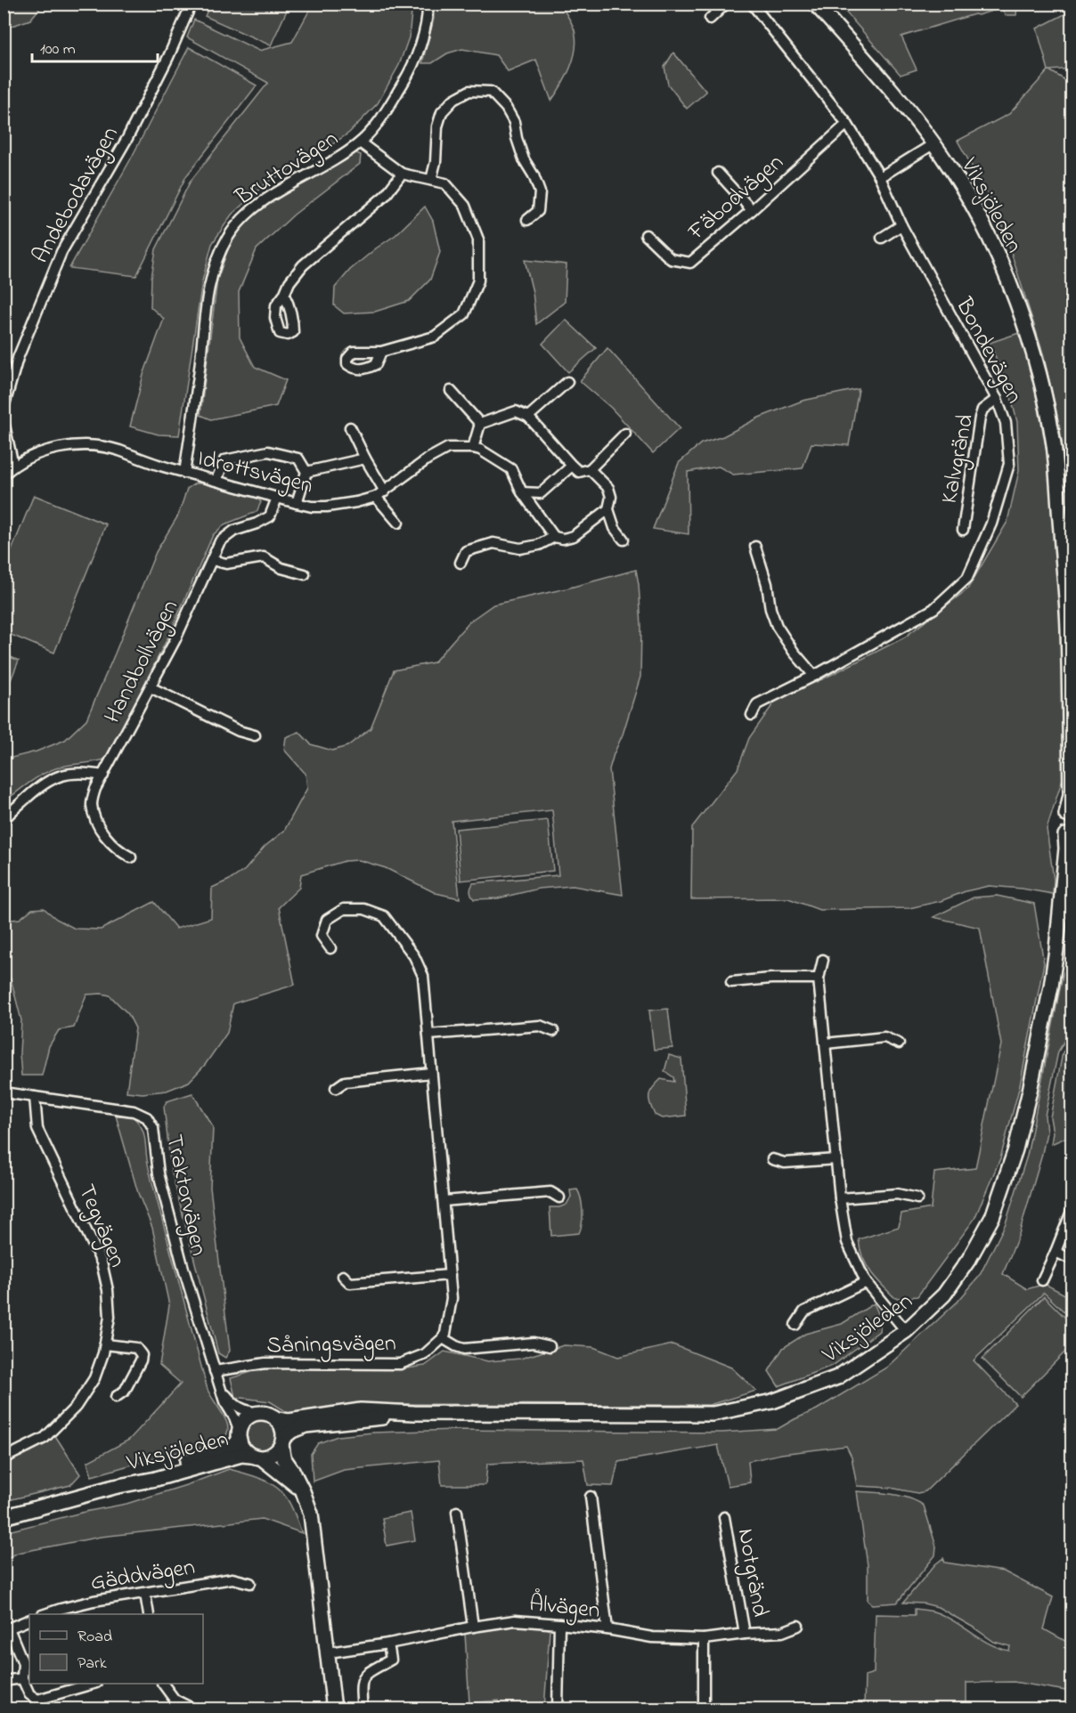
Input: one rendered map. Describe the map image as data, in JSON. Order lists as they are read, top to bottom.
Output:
{
  "streets": {
    "main road": ["Viksjöleden"],
    "street": [
      "Bruttovägen",
      "Andebodavägen",
      "Fäbodvägen",
      "Bondevägen",
      "Kalvgränd",
      "Idrottsvägen",
      "Handbollvägen",
      "Traktorvägen",
      "Tegvägen",
      "Såningsvägen",
      "Notgränd",
      "Gäddvägen",
      "Ålvägen"
    ]
  },
  "crossings": [
    ["Bruttovägen", "Idrottsvägen"],
    ["Fäbodvägen", "Bondevägen"],
    ["Viksjöleden", "Traktorvägen"],
    ["Bondevägen", "Kalvgränd"],
    ["Idrottsvägen", "Handbollvägen"],
    ["Traktorvägen", "Tegvägen"],
    ["Traktorvägen", "Såningsvägen"],
    ["Notgränd", "Ålvägen"]
  ],
  "legend": ["Road", "Park"],
  "scale_bar": "100 m"
}
